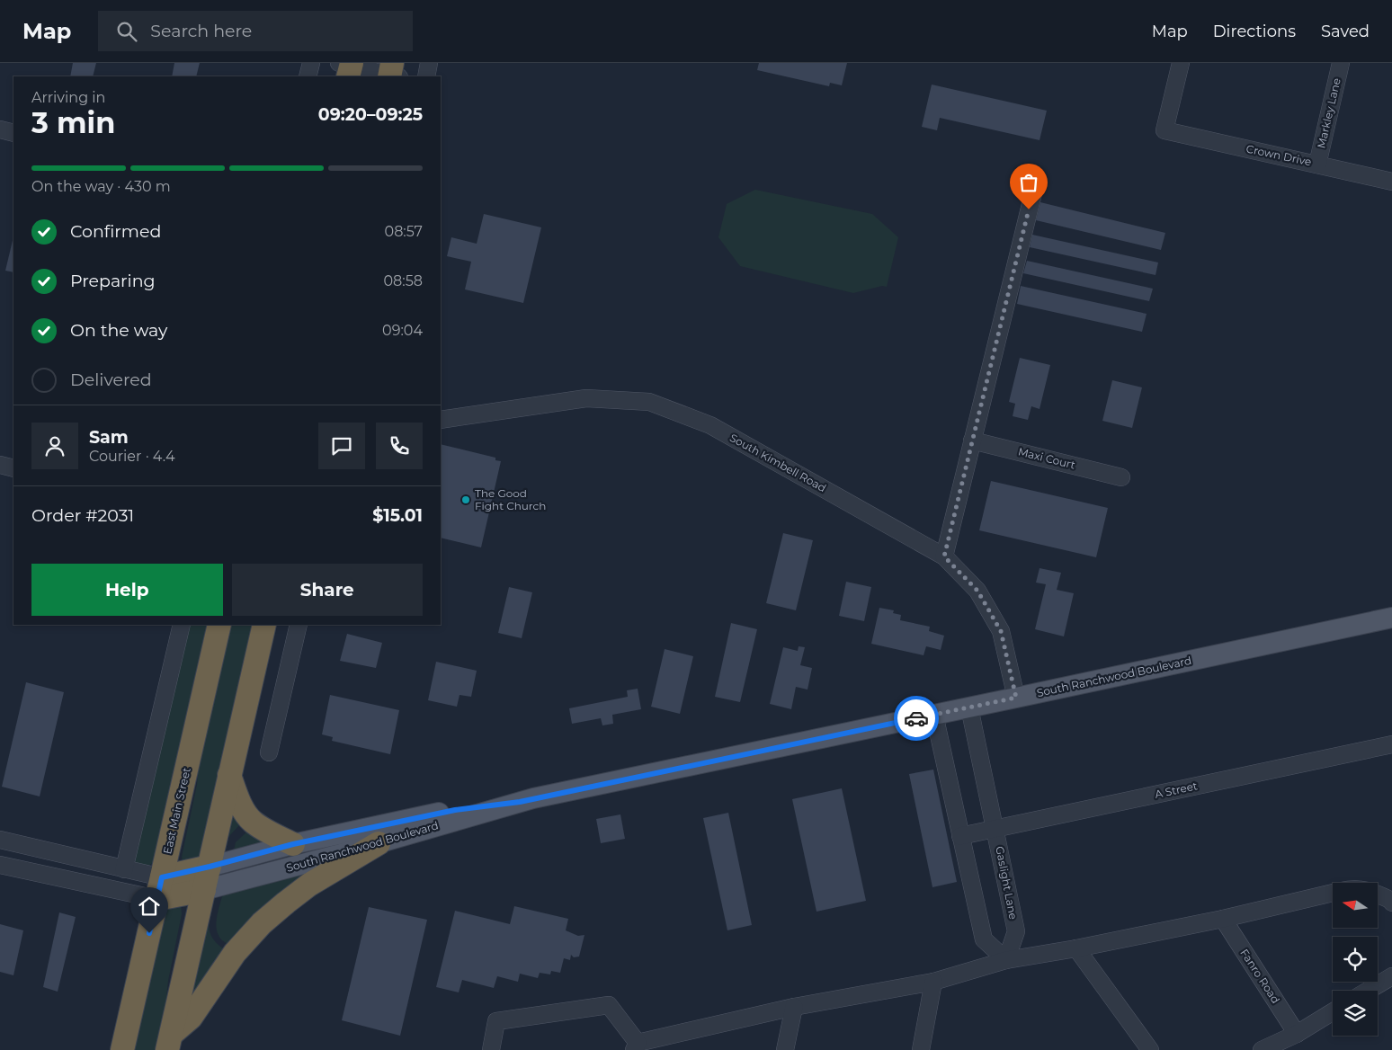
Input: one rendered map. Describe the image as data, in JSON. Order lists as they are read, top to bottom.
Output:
{
  "streets": {
    "highway": ["East Main Street"],
    "main road": ["South Ranchwood Boulevard"],
    "street": [
      "Markley Lane",
      "Crown Drive",
      "Maxi Court",
      "South Kimbell Road",
      "A Street",
      "Gaslight Lane",
      "Fanro Road"
    ]
  },
  "crossings": [
    ["Markley Lane", "Crown Drive"],
    ["South Kimbell Road", "South Ranchwood Boulevard"],
    ["South Ranchwood Boulevard", "Gaslight Lane"],
    ["A Street", "Gaslight Lane"]
  ],
  "places": ["The Good Fight Church"],
  "north": "left",
  "page": {
    "header": "Map",
    "search": "Search here",
    "nav": ["Map", "Directions", "Saved"],
    "heading": ["3 min", "Arriving in", "09:20–09:25"],
    "panel": [
      "Sam",
      "Courier · 4.4",
      "Order #2031",
      "$15.01"
    ],
    "bar": "On the way · 430 m",
    "list": [
      ["Confirmed", "08:57"],
      ["Preparing", "08:58"],
      ["On the way", "09:04"],
      "Delivered"
    ],
    "buttons": ["Help", "Share"]
  }
}
